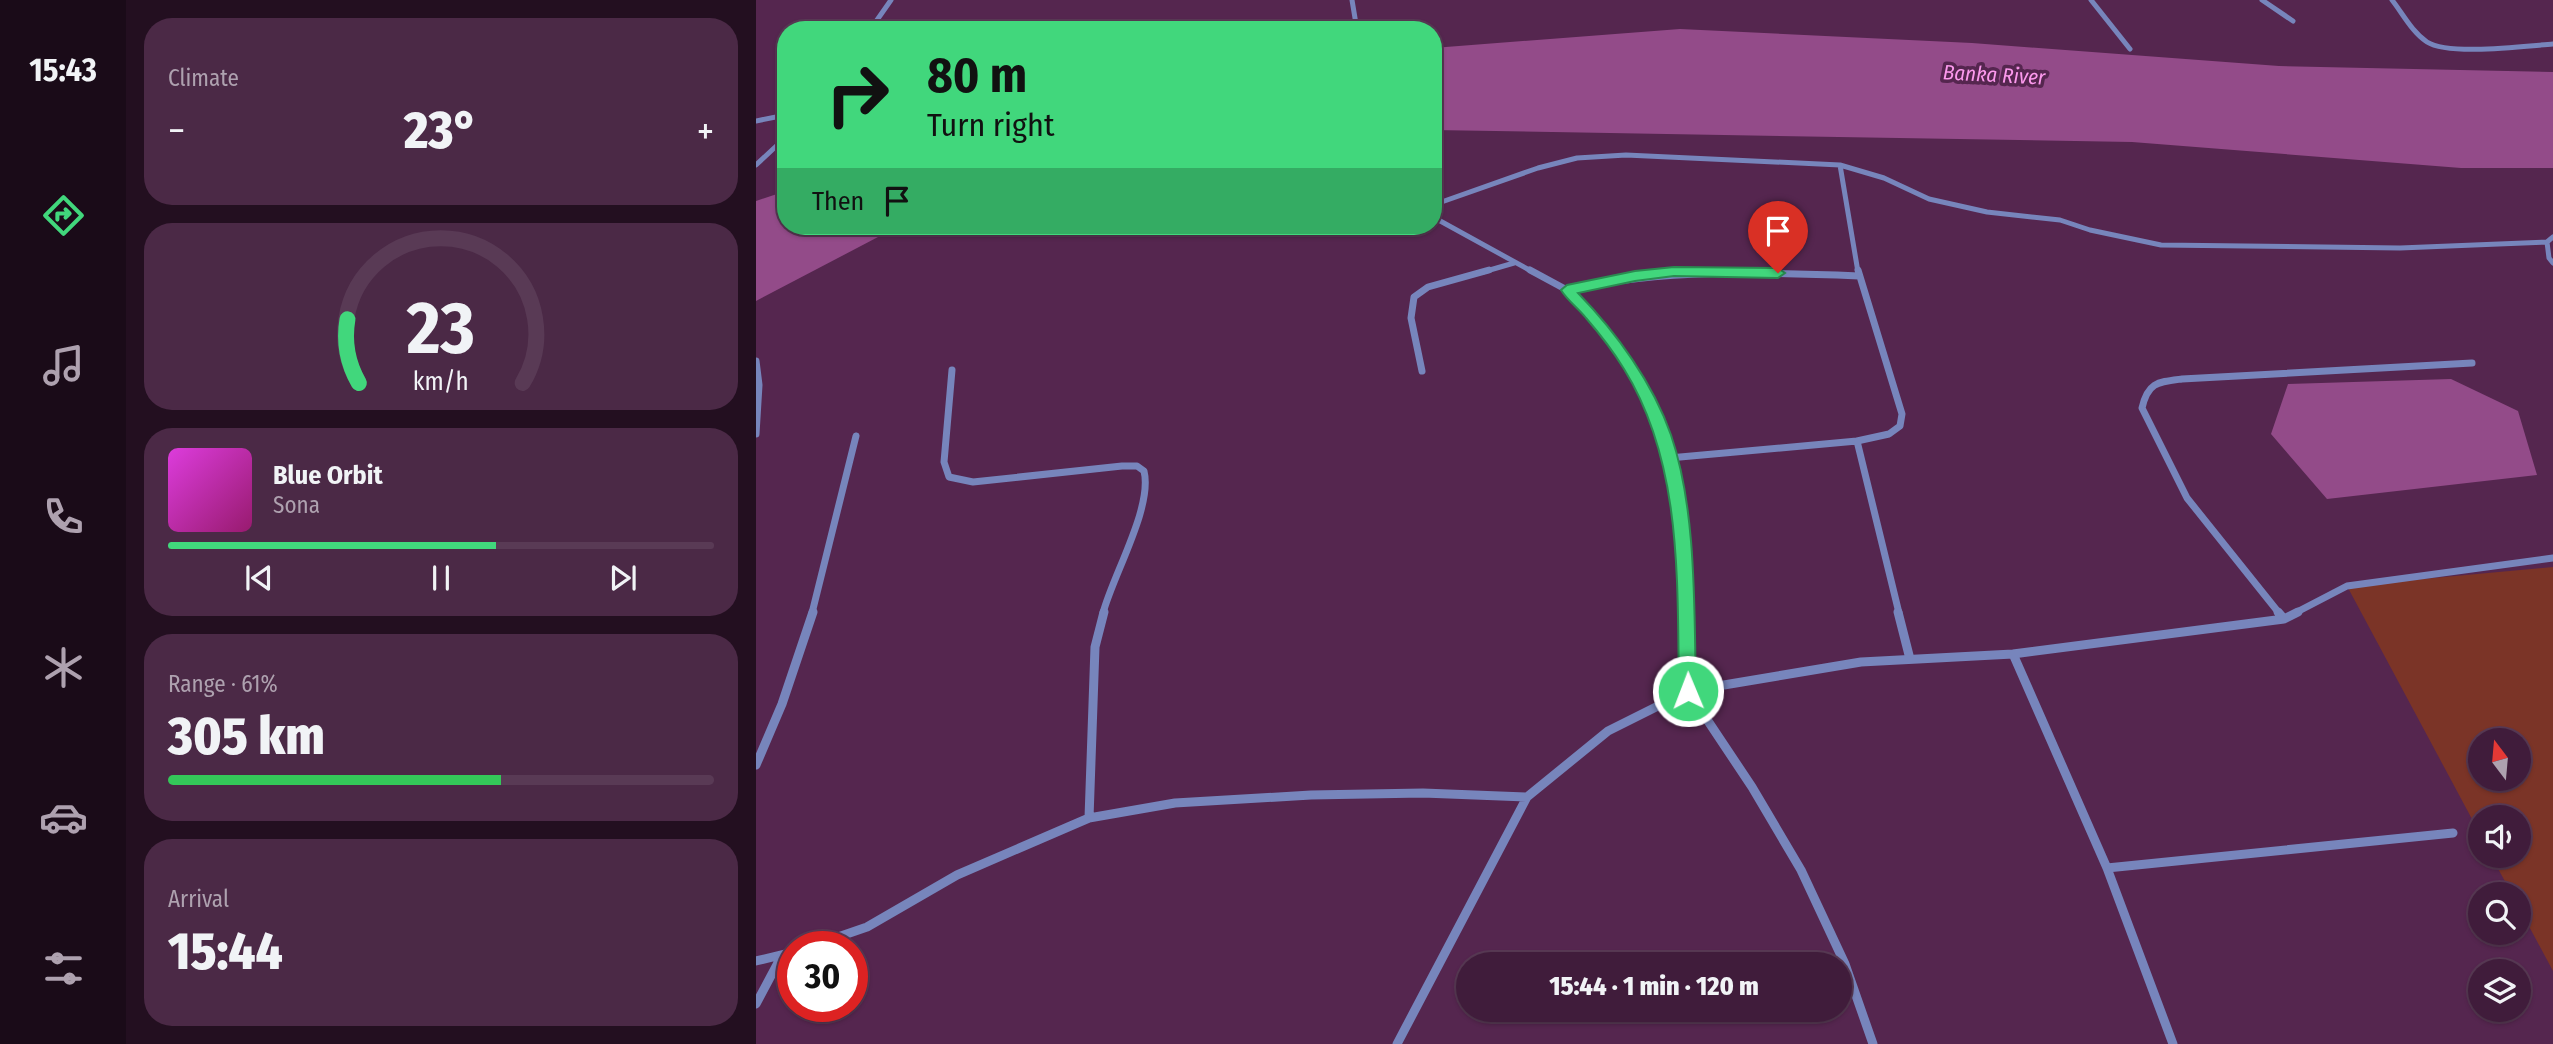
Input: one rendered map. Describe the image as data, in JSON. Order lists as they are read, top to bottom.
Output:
{
  "water": ["Banka River"],
  "north": "top",
  "page": {
    "tabs": "15:43",
    "tile": [
      "Climate",
      ["Range · 61%", "305 km"],
      ["Arrival", "15:44"]
    ],
    "turn": ["80 m", "Turn right"],
    "heat": ["−", "23°", "+"],
    "then": "Then",
    "song": ["Blue Orbit", "Sona"],
    "limit": "30",
    "trip": "15:44 · 1 min · 120 m",
    "gauge": ["23", "km/h"]
  }
}
